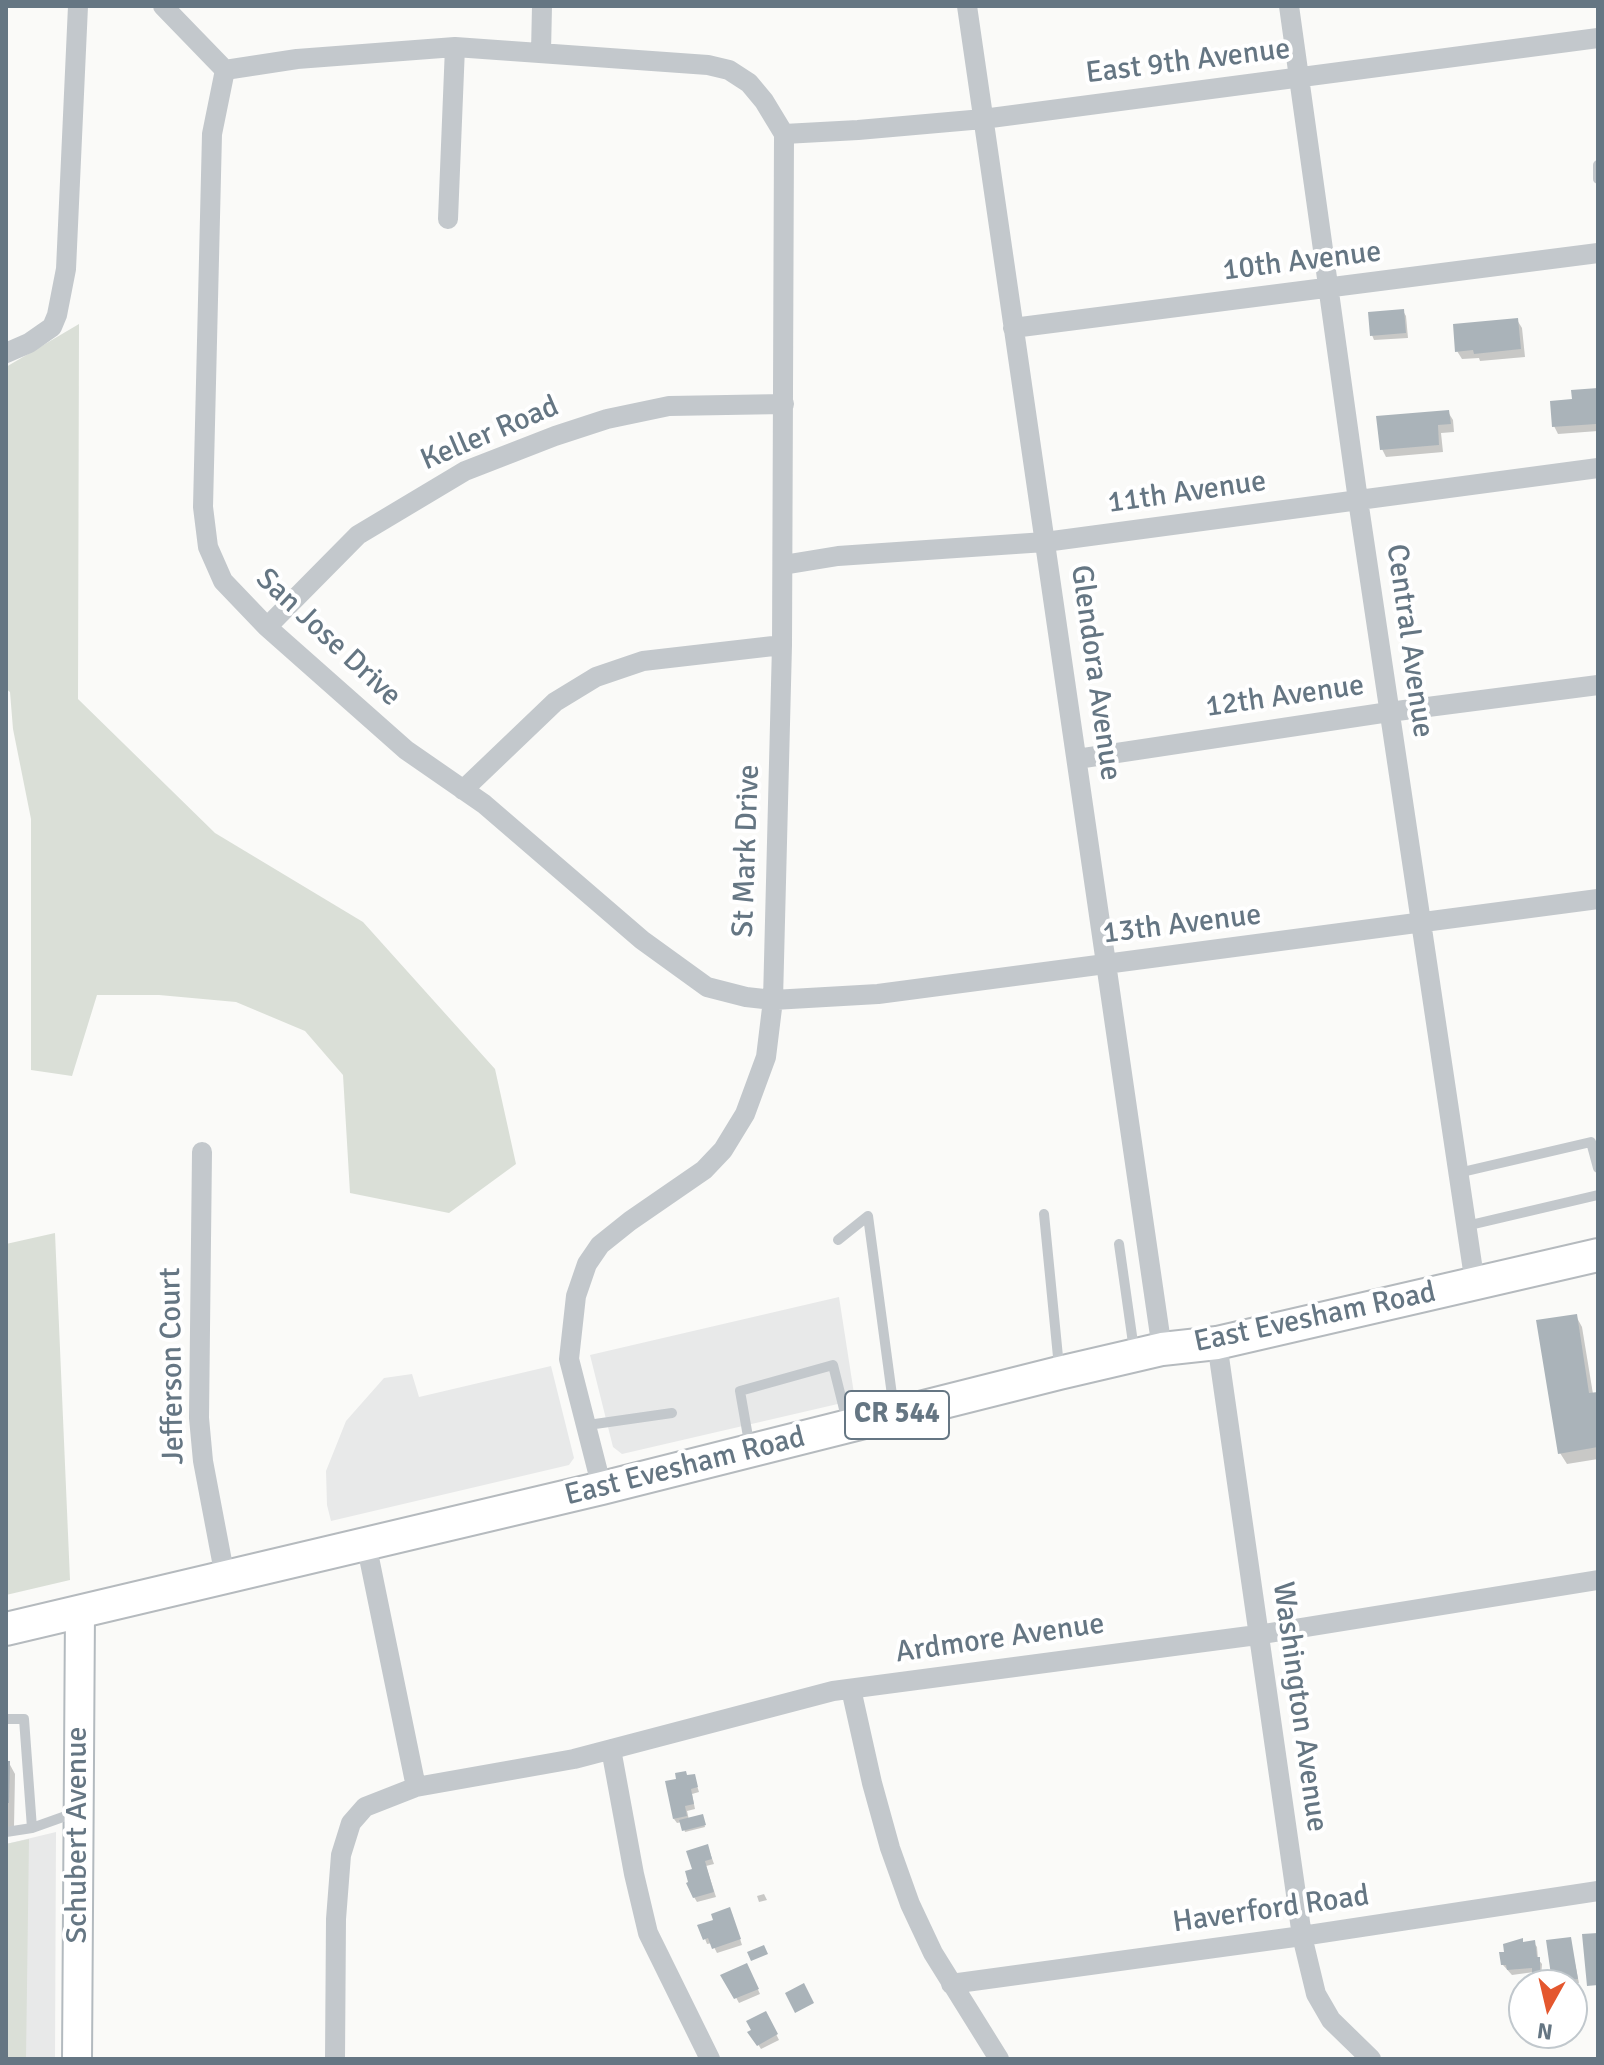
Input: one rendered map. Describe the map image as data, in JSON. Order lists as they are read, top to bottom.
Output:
{
  "streets": {
    "main road": ["East Evesham Road", "CR 544"],
    "street": [
      "East 9th Avenue",
      "10th Avenue",
      "Keller Road",
      "11th Avenue",
      "San Jose Drive",
      "Central Avenue",
      "Glendora Avenue",
      "12th Avenue",
      "St Mark Drive",
      "13th Avenue",
      "Jefferson Court",
      "Ardmore Avenue",
      "Washington Avenue",
      "Schubert Avenue",
      "Haverford Road"
    ]
  },
  "crossings": [
    ["East 9th Avenue", "Central Avenue"],
    ["East 9th Avenue", "Glendora Avenue"],
    ["East 9th Avenue", "St Mark Drive"],
    ["10th Avenue", "Central Avenue"],
    ["10th Avenue", "Glendora Avenue"],
    ["Keller Road", "San Jose Drive"],
    ["Keller Road", "St Mark Drive"],
    ["11th Avenue", "Central Avenue"],
    ["11th Avenue", "Glendora Avenue"],
    ["11th Avenue", "St Mark Drive"],
    ["San Jose Drive", "St Mark Drive"],
    ["San Jose Drive", "13th Avenue"],
    ["Central Avenue", "12th Avenue"],
    ["Central Avenue", "13th Avenue"],
    ["Central Avenue", "East Evesham Road"],
    ["Glendora Avenue", "12th Avenue"],
    ["Glendora Avenue", "13th Avenue"],
    ["Glendora Avenue", "East Evesham Road"],
    ["St Mark Drive", "13th Avenue"],
    ["St Mark Drive", "East Evesham Road"],
    ["East Evesham Road", "Jefferson Court"],
    ["East Evesham Road", "Washington Avenue"],
    ["East Evesham Road", "Schubert Avenue"],
    ["Ardmore Avenue", "Washington Avenue"],
    ["Washington Avenue", "Haverford Road"]
  ],
  "north": "bottom"
}
